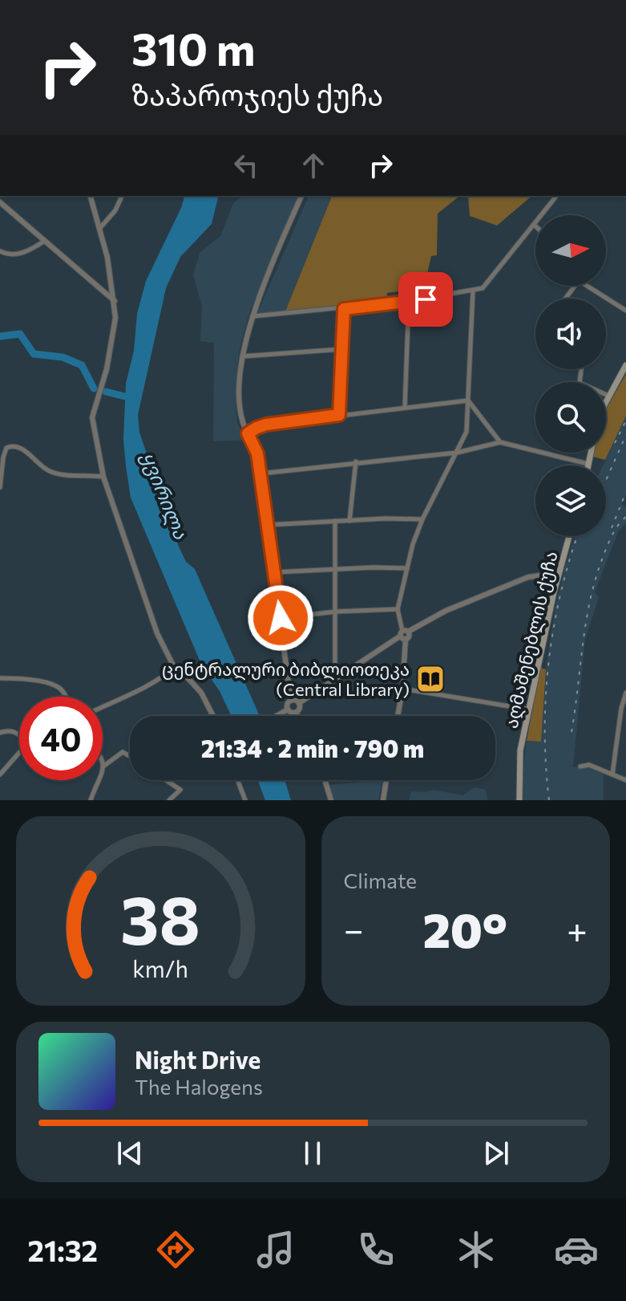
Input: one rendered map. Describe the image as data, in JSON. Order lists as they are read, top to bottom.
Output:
{
  "streets": {
    "main road": ["აღმაშენებლის ქუჩა"]
  },
  "water": ["ყვირილა"],
  "places": {
    "library": ["ცენტრალური ბიბლიოთეკა (Central Library)"]
  },
  "north": "right",
  "page": {
    "turn": ["310 m", "ზაპაროჯიეს ქუჩა"],
    "limit": "40",
    "trip": "21:34 · 2 min · 790 m",
    "tile": "Climate",
    "heat": ["−", "20°", "+"],
    "song": ["Night Drive", "The Halogens"],
    "tabs": "21:32",
    "gauge": ["38", "km/h"]
  }
}
